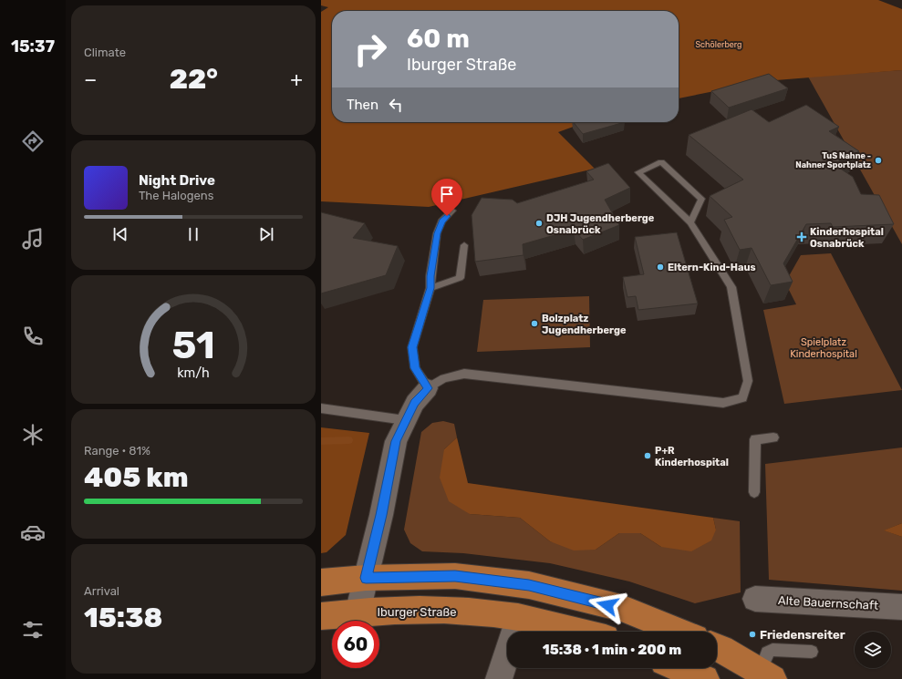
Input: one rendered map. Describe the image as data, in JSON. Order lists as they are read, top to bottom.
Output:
{
  "streets": {
    "main road": ["Iburger Straße"],
    "street": ["Alte Bauernschaft"]
  },
  "parks": ["Schölerberg", "Spielplatz Kinderhospital"],
  "places": {
    "other": [
      "TuS Nahne - Nahner Sportplatz",
      "DJH Jugendherberge Osnabrück",
      "Eltern-Kind-Haus",
      "Bolzplatz Jugendherberge",
      "P+R Kinderhospital",
      "Friedensreiter"
    ],
    "health": ["Kinderhospital Osnabrück"]
  },
  "page": {
    "tabs": "15:37",
    "tile": [
      "Climate",
      ["Range · 81%", "405 km"],
      ["Arrival", "15:38"]
    ],
    "turn": ["60 m", "Iburger Straße"],
    "heat": ["−", "22°", "+"],
    "then": "Then",
    "song": ["Night Drive", "The Halogens"],
    "limit": "60",
    "trip": "15:38 · 1 min · 200 m",
    "gauge": ["51", "km/h"]
  }
}
